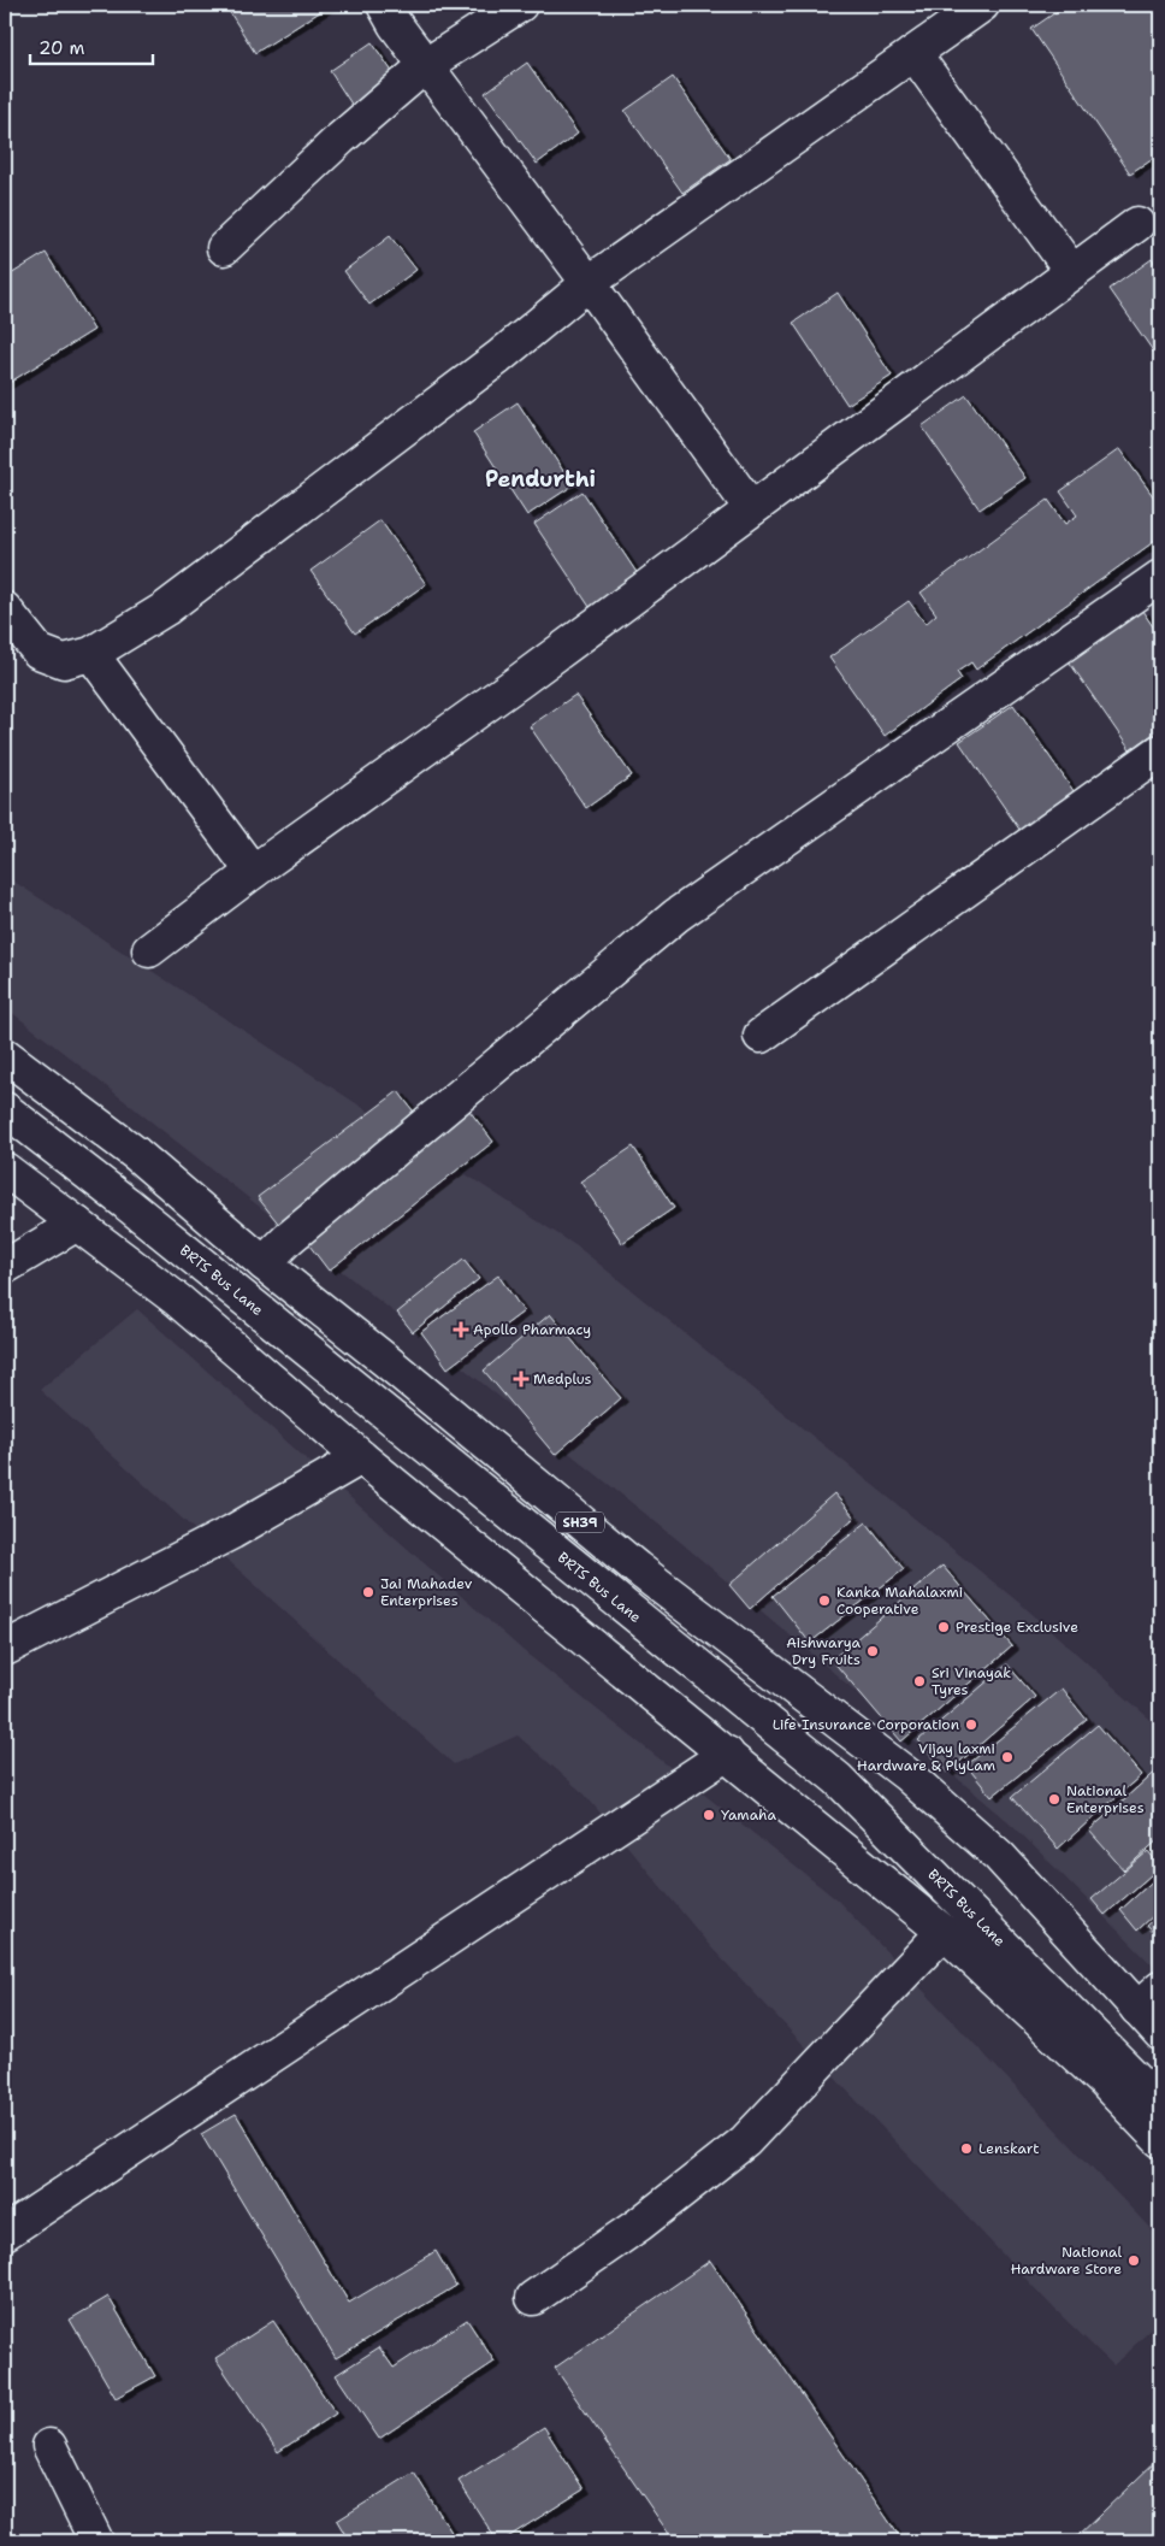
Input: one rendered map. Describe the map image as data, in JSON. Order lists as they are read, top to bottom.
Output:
{
  "streets": {
    "street": ["BRTS Bus Lane", "SH39"]
  },
  "districts": ["Pendurthi"],
  "places": {
    "health": ["Apollo Pharmacy", "Medplus"],
    "other": [
      "Jai Mahadev Enterprises",
      "Kanka Mahalaxmi Cooperative",
      "Prestige Exclusive",
      "Aishwarya Dry Fruits",
      "Sri Vinayak Tyres",
      "Life Insurance Corporation",
      "Vijay laxmi Hardware & PlyLam",
      "National Enterprises",
      "Yamaha",
      "Lenskart",
      "National Hardware Store"
    ]
  },
  "scale_bar": "20 m"
}
